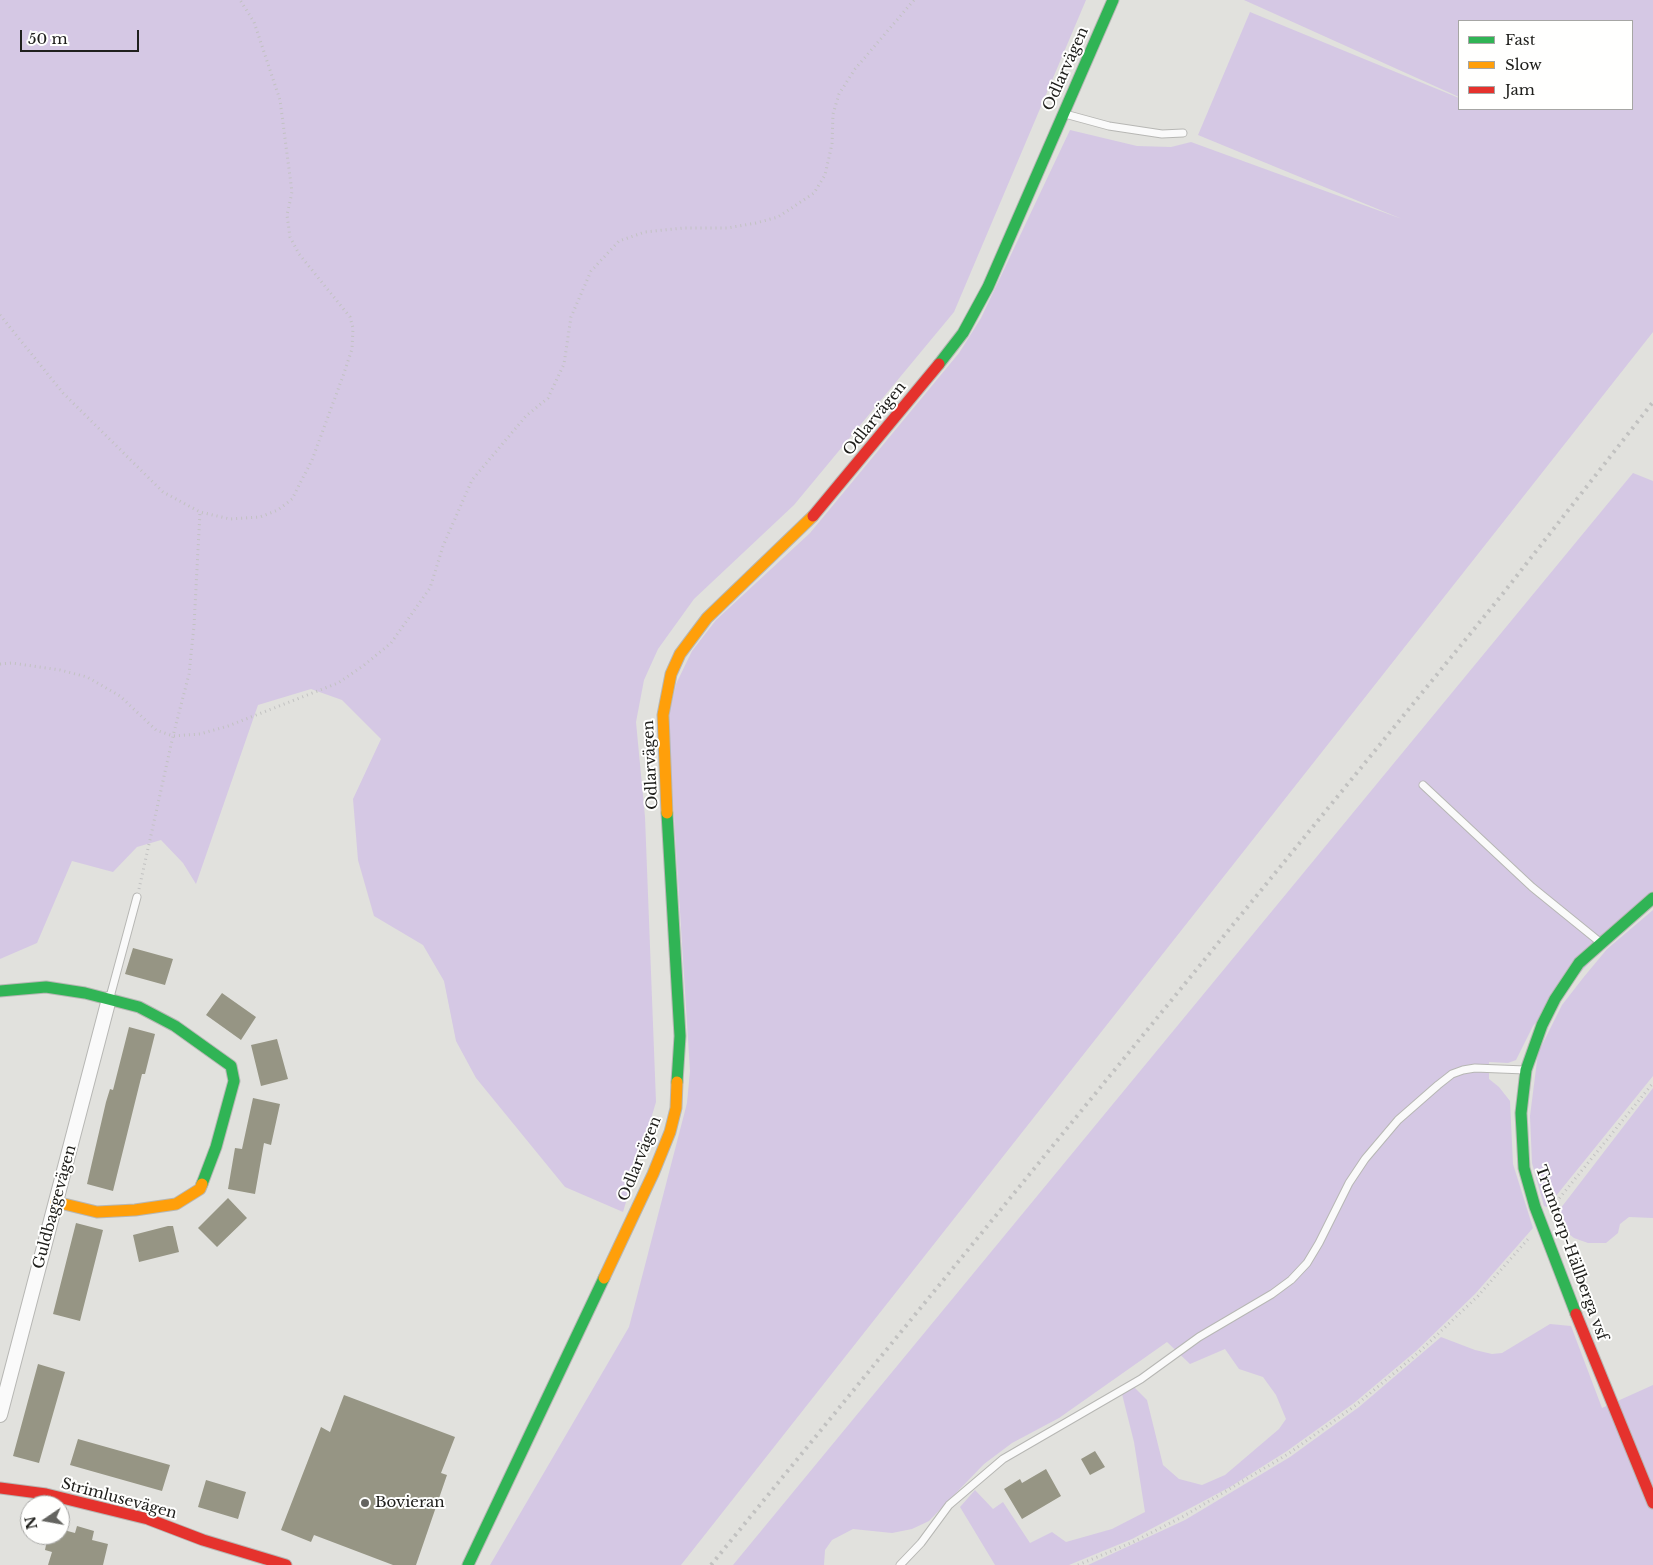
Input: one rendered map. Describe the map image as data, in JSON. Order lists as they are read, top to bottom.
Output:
{
  "streets": {
    "street": [
      "Odlarvägen",
      "Guldbaggevägen",
      "Trumtorp-Hällberga vsf",
      "Strimlusevägen"
    ]
  },
  "places": ["Bovieran"],
  "legend": ["Fast", "Slow", "Jam"],
  "scale_bar": "50 m",
  "north": "left"
}
